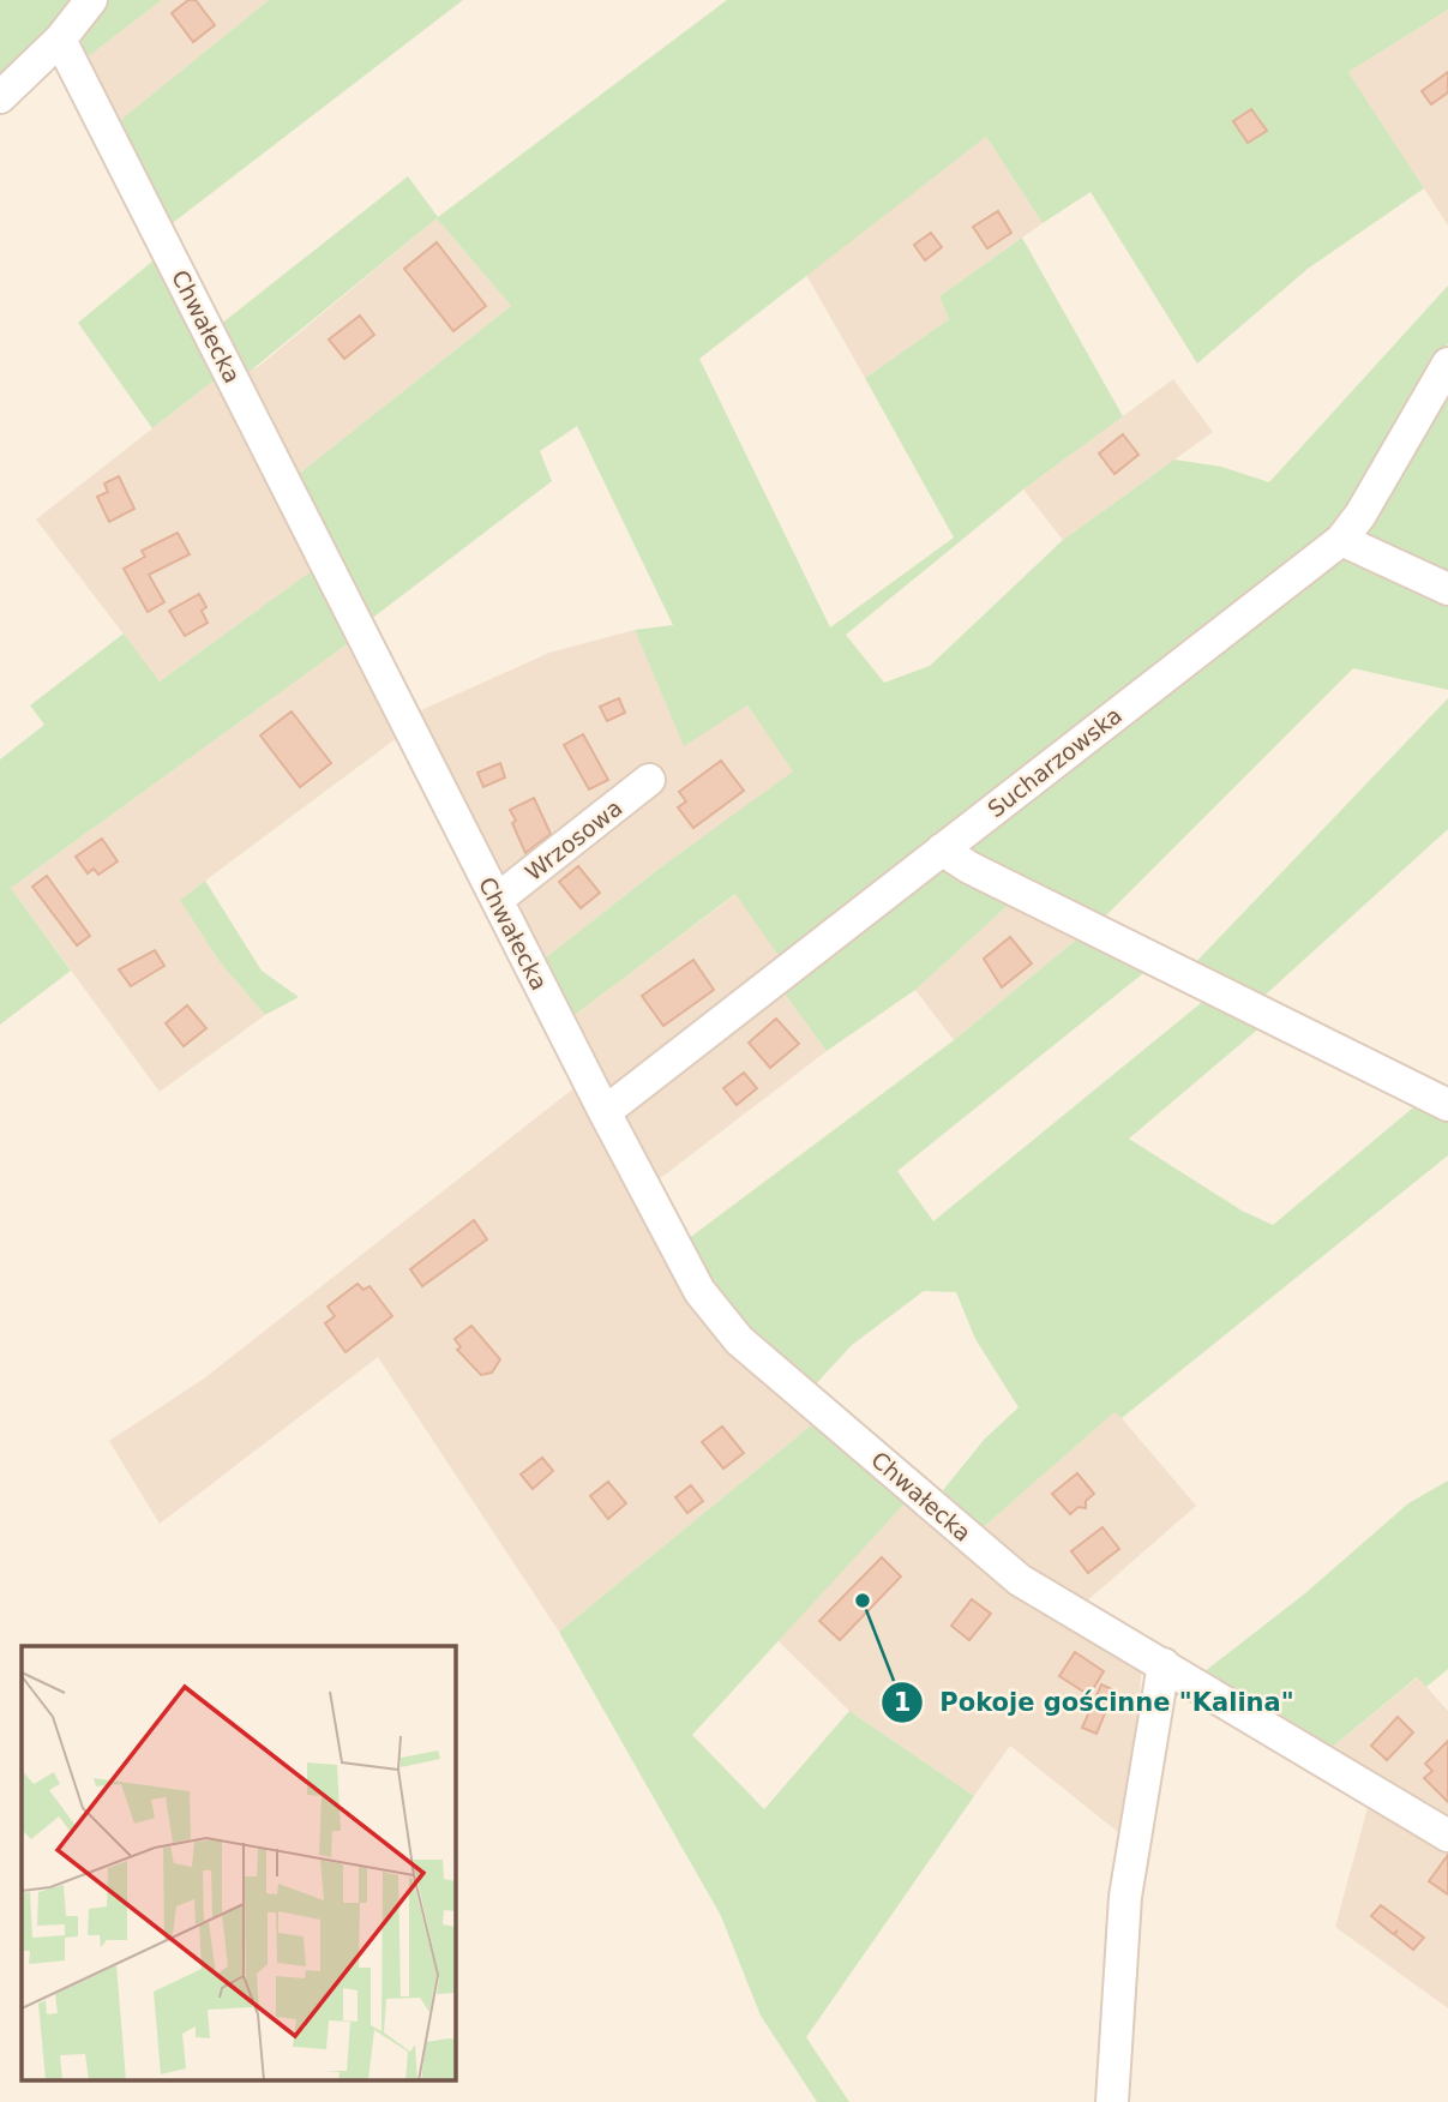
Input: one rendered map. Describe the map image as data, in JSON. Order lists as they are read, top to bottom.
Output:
{
  "streets": {
    "street": ["Chwałecka", "Sucharzowska", "Wrzosowa"]
  },
  "crossings": [
    ["Chwałecka", "Sucharzowska"],
    ["Chwałecka", "Wrzosowa"]
  ],
  "places": ["Pokoje gościnne \"Kalina\""]
}
